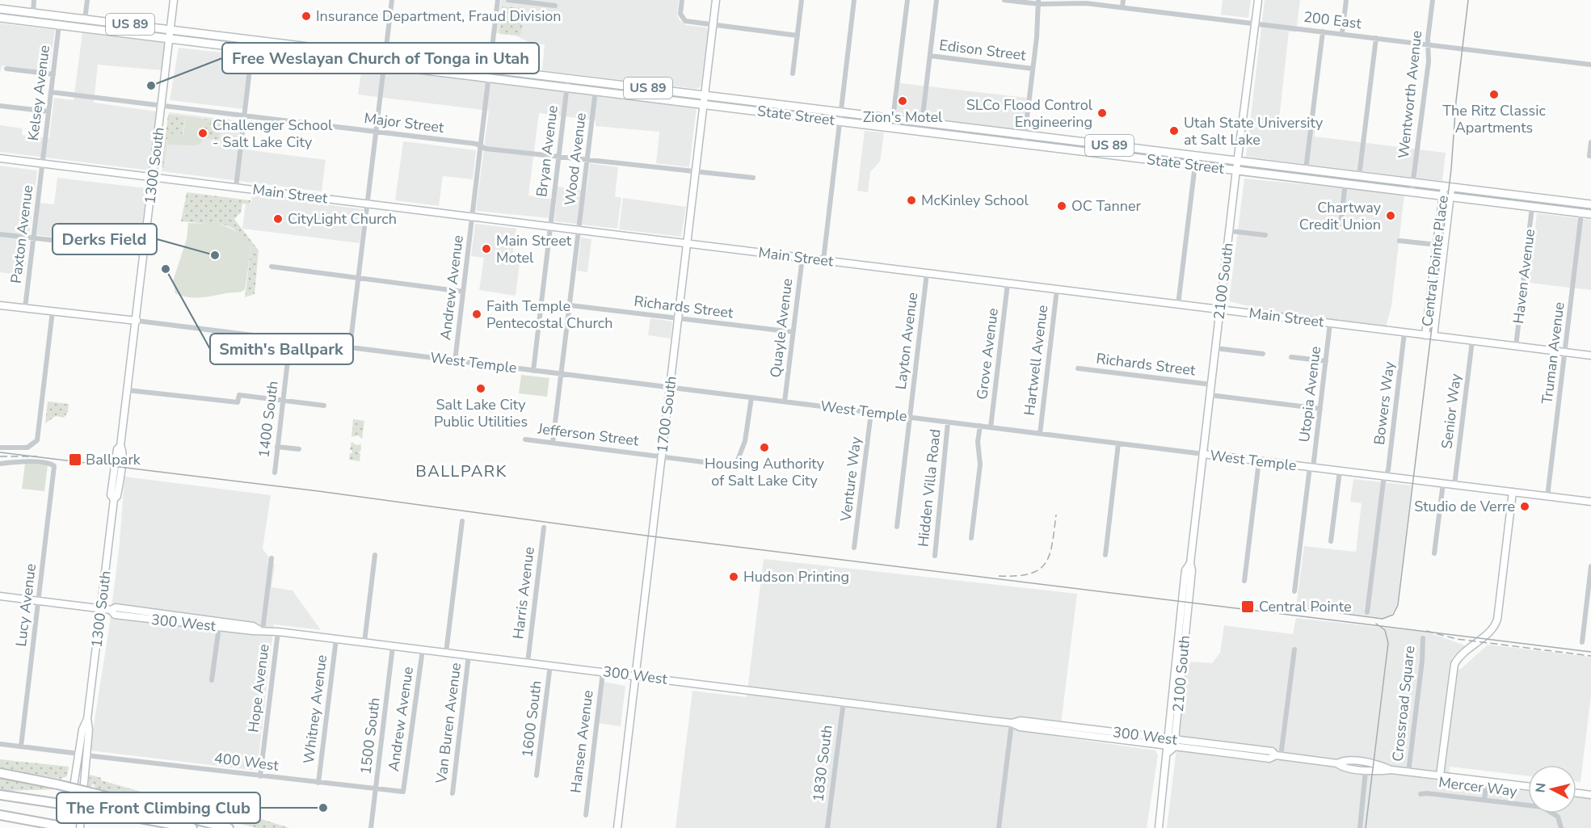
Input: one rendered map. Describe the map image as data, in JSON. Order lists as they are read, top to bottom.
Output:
{
  "streets": {
    "main road": [
      "US 89",
      "State Street",
      "1300 South",
      "Main Street",
      "Central Pointe Place",
      "2100 South",
      "West Temple",
      "1700 South",
      "300 West"
    ],
    "street": [
      "200 East",
      "Edison Street",
      "Kelsey Avenue",
      "Wentworth Avenue",
      "Major Street",
      "Bryan Avenue",
      "Wood Avenue",
      "Paxton Avenue",
      "Haven Avenue",
      "Andrew Avenue",
      "Richards Street",
      "Quayle Avenue",
      "Layton Avenue",
      "Truman Avenue",
      "Grove Avenue",
      "Hartwell Avenue",
      "Utopia Avenue",
      "Bowers Way",
      "Senior Way",
      "1400 South",
      "Jefferson Street",
      "Venture Way",
      "Hidden Villa Road",
      "Harris Avenue",
      "Lucy Avenue",
      "Hope Avenue",
      "Crossroad Square",
      "Whitney Avenue",
      "1600 South",
      "Van Buren Avenue",
      "1500 South",
      "Hansen Avenue",
      "400 West",
      "1830 South",
      "Mercer Way"
    ]
  },
  "crossings": [
    ["200 East", "Wentworth Avenue"],
    ["200 East", "2100 South"],
    ["Kelsey Avenue", "State Street"],
    ["Kelsey Avenue", "Major Street"],
    ["Kelsey Avenue", "Main Street"],
    ["Kelsey Avenue", "Paxton Avenue"],
    ["Wentworth Avenue", "State Street"],
    ["State Street", "Bryan Avenue"],
    ["State Street", "Wood Avenue"],
    ["State Street", "1300 South"],
    ["State Street", "Central Pointe Place"],
    ["State Street", "Haven Avenue"],
    ["State Street", "2100 South"],
    ["State Street", "Andrew Avenue"],
    ["State Street", "Truman Avenue"],
    ["State Street", "1700 South"],
    ["Major Street", "Bryan Avenue"],
    ["Major Street", "Wood Avenue"],
    ["Major Street", "1300 South"],
    ["Major Street", "Andrew Avenue"],
    ["Major Street", "1700 South"],
    ["Bryan Avenue", "Main Street"],
    ["Wood Avenue", "Main Street"],
    ["1300 South", "Main Street"],
    ["1300 South", "West Temple"],
    ["1300 South", "300 West"],
    ["1300 South", "400 West"],
    ["Main Street", "Paxton Avenue"],
    ["Main Street", "Central Pointe Place"],
    ["Main Street", "Haven Avenue"],
    ["Main Street", "2100 South"],
    ["Main Street", "Andrew Avenue"],
    ["Main Street", "Quayle Avenue"],
    ["Main Street", "Layton Avenue"],
    ["Main Street", "Truman Avenue"],
    ["Main Street", "Grove Avenue"],
    ["Main Street", "Hartwell Avenue"],
    ["Main Street", "Utopia Avenue"],
    ["Main Street", "Bowers Way"],
    ["Main Street", "Senior Way"],
    ["Main Street", "1700 South"],
    ["2100 South", "Richards Street"],
    ["2100 South", "West Temple"],
    ["2100 South", "300 West"],
    ["Andrew Avenue", "West Temple"],
    ["Andrew Avenue", "300 West"],
    ["Andrew Avenue", "400 West"],
    ["Richards Street", "Quayle Avenue"],
    ["Richards Street", "1700 South"],
    ["Quayle Avenue", "West Temple"],
    ["Layton Avenue", "West Temple"],
    ["Truman Avenue", "West Temple"],
    ["Grove Avenue", "West Temple"],
    ["Hartwell Avenue", "West Temple"],
    ["West Temple", "Utopia Avenue"],
    ["West Temple", "Bowers Way"],
    ["West Temple", "Senior Way"],
    ["West Temple", "1700 South"],
    ["West Temple", "1400 South"],
    ["West Temple", "Jefferson Street"],
    ["West Temple", "Venture Way"],
    ["West Temple", "Hidden Villa Road"],
    ["1700 South", "Jefferson Street"],
    ["1700 South", "300 West"],
    ["Harris Avenue", "300 West"],
    ["Lucy Avenue", "300 West"],
    ["Lucy Avenue", "400 West"],
    ["300 West", "Hope Avenue"],
    ["300 West", "Crossroad Square"],
    ["300 West", "Whitney Avenue"],
    ["300 West", "1600 South"],
    ["300 West", "Van Buren Avenue"],
    ["300 West", "1500 South"],
    ["300 West", "Hansen Avenue"],
    ["300 West", "1830 South"],
    ["Hope Avenue", "400 West"],
    ["Whitney Avenue", "400 West"],
    ["1500 South", "400 West"]
  ],
  "districts": ["BALLPARK"],
  "places": {
    "other": [
      "Insurance Department, Fraud Division",
      "Free Weslayan Church of Tonga in Utah",
      "The Ritz Classic Apartments",
      "Zion's Motel",
      "SLCo Flood Control Engineering",
      "Utah State University at Salt Lake",
      "Challenger School - Salt Lake City",
      "McKinley School",
      "OC Tanner",
      "Chartway Credit Union",
      "CityLight Church",
      "Main Street Motel",
      "Derks Field",
      "Smith's Ballpark",
      "Faith Temple Pentecostal Church",
      "Salt Lake City Public Utilities",
      "Housing Authority of Salt Lake City",
      "Studio de Verre",
      "Hudson Printing",
      "The Front Climbing Club"
    ],
    "transit": ["Ballpark", "Central Pointe"]
  },
  "north": "left"
}
